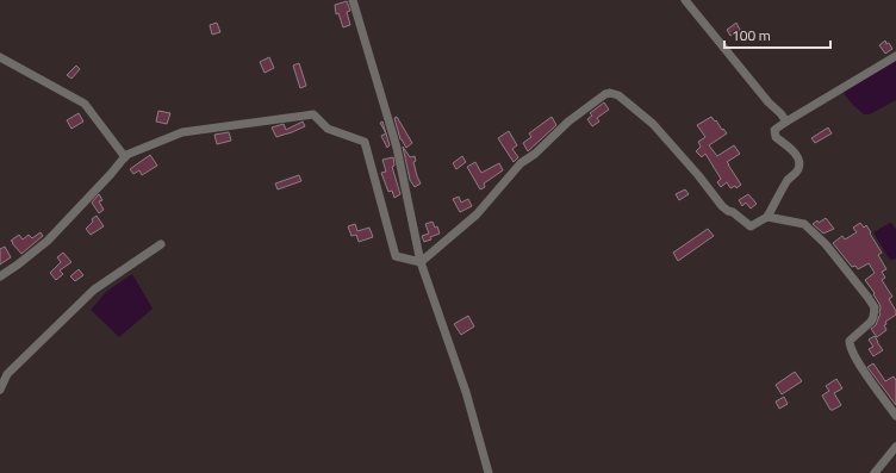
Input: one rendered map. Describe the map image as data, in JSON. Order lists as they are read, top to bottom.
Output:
{
  "scale_bar": "100 m"
}
